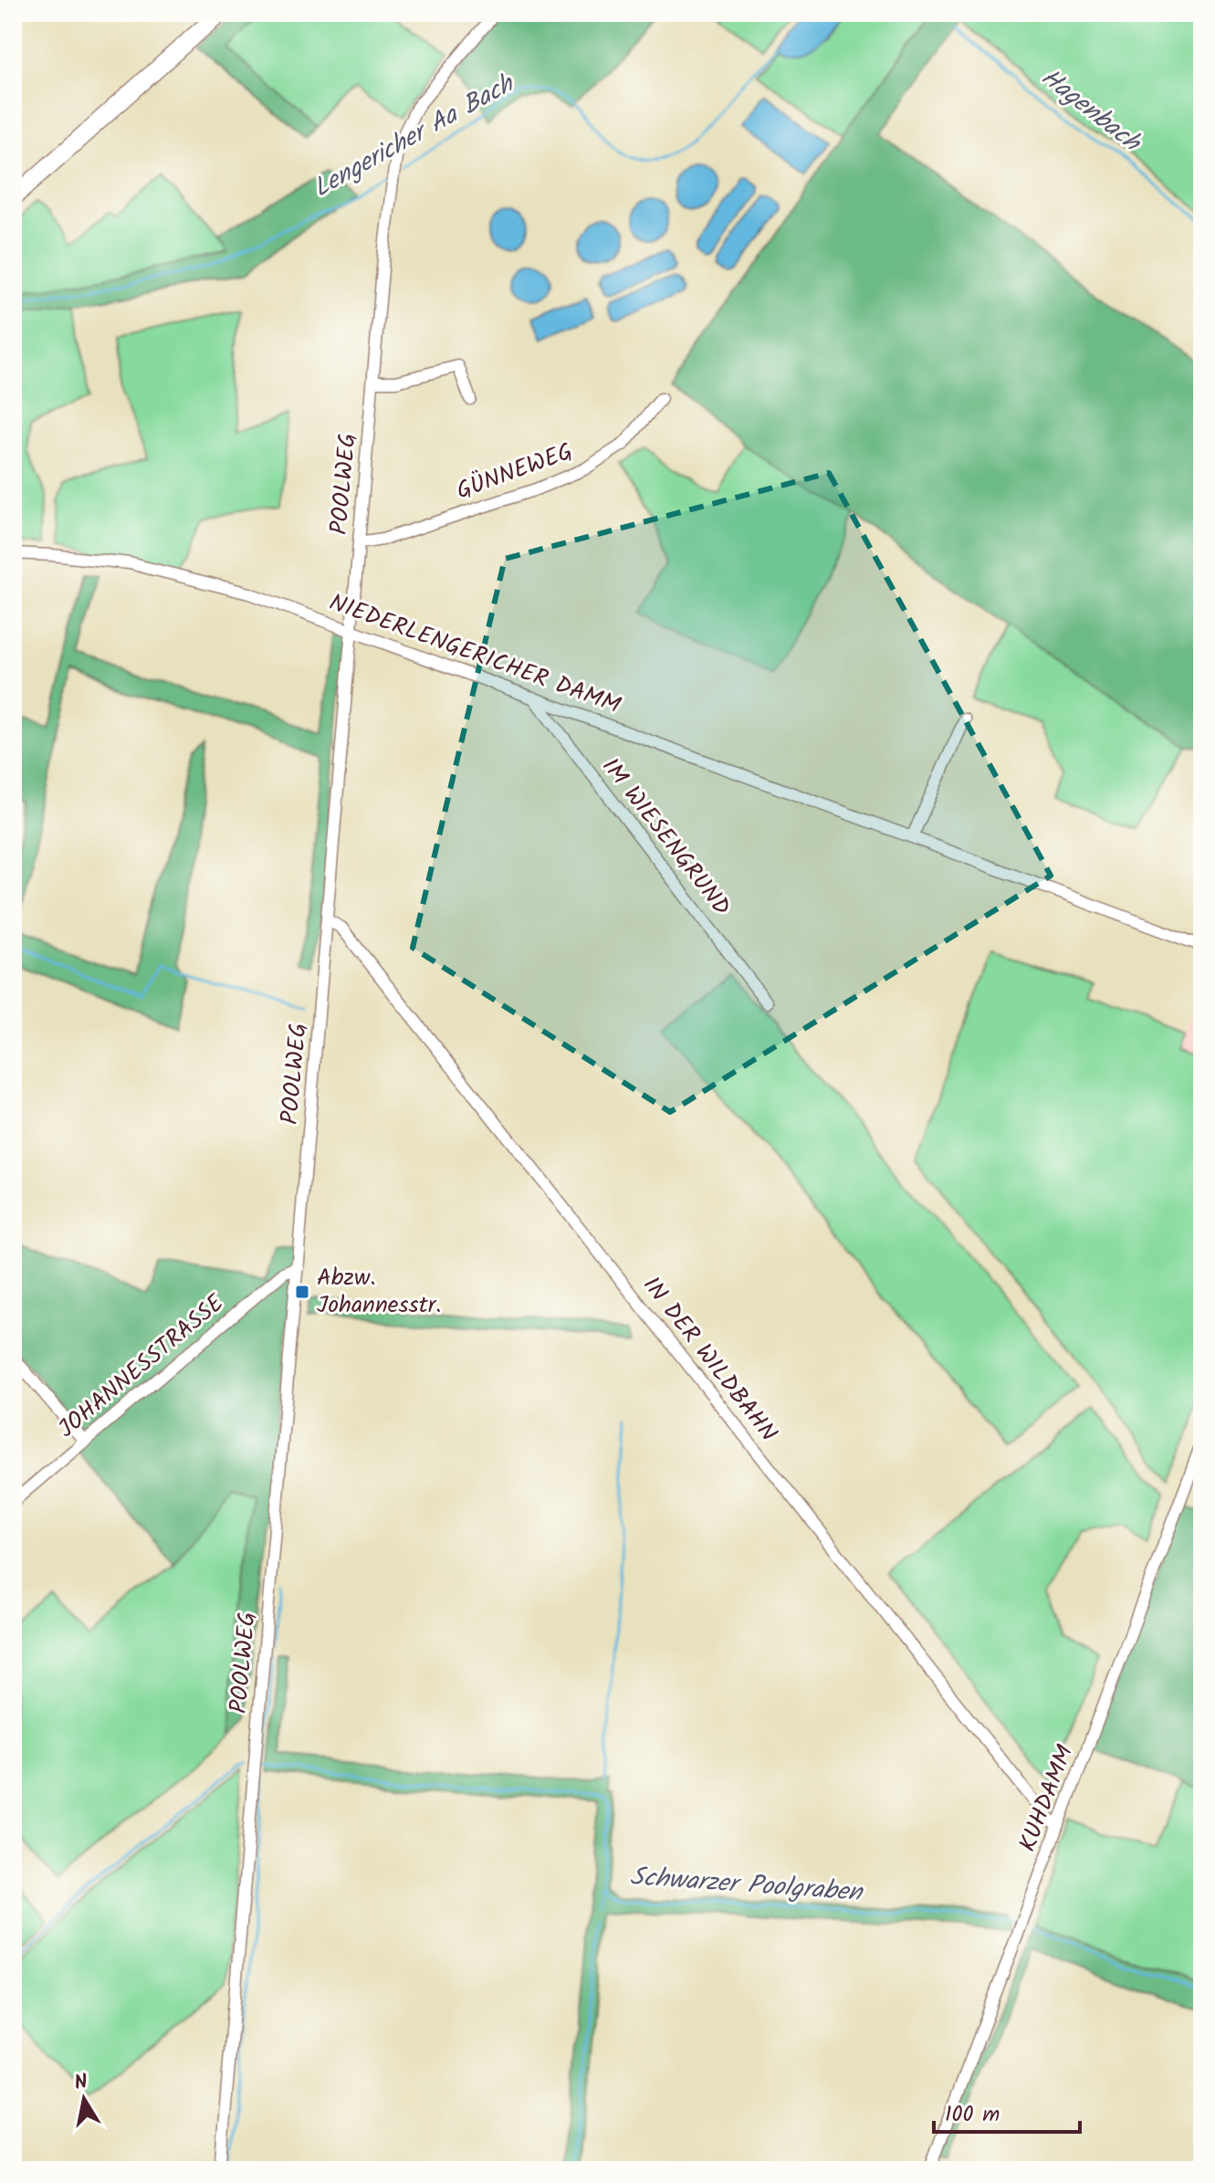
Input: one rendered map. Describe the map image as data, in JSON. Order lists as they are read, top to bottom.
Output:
{
  "streets": {
    "street": [
      "GÜNNEWEG",
      "POOLWEG",
      "NIEDERLENGERICHER DAMM",
      "IM WIESENGRUND",
      "IN DER WILDBAHN",
      "JOHANNESSTRASSE",
      "KUHDAMM"
    ]
  },
  "crossings": [
    ["GÜNNEWEG", "POOLWEG"],
    ["POOLWEG", "NIEDERLENGERICHER DAMM"],
    ["POOLWEG", "IN DER WILDBAHN"],
    ["POOLWEG", "JOHANNESSTRASSE"],
    ["NIEDERLENGERICHER DAMM", "IM WIESENGRUND"],
    ["IN DER WILDBAHN", "KUHDAMM"]
  ],
  "water": ["Hagenbach", "Lengericher Aa Bach", "Schwarzer Poolgraben"],
  "places": {
    "transit": ["Abzw. Johannesstr."]
  },
  "scale_bar": "100 m",
  "north": "top"
}
